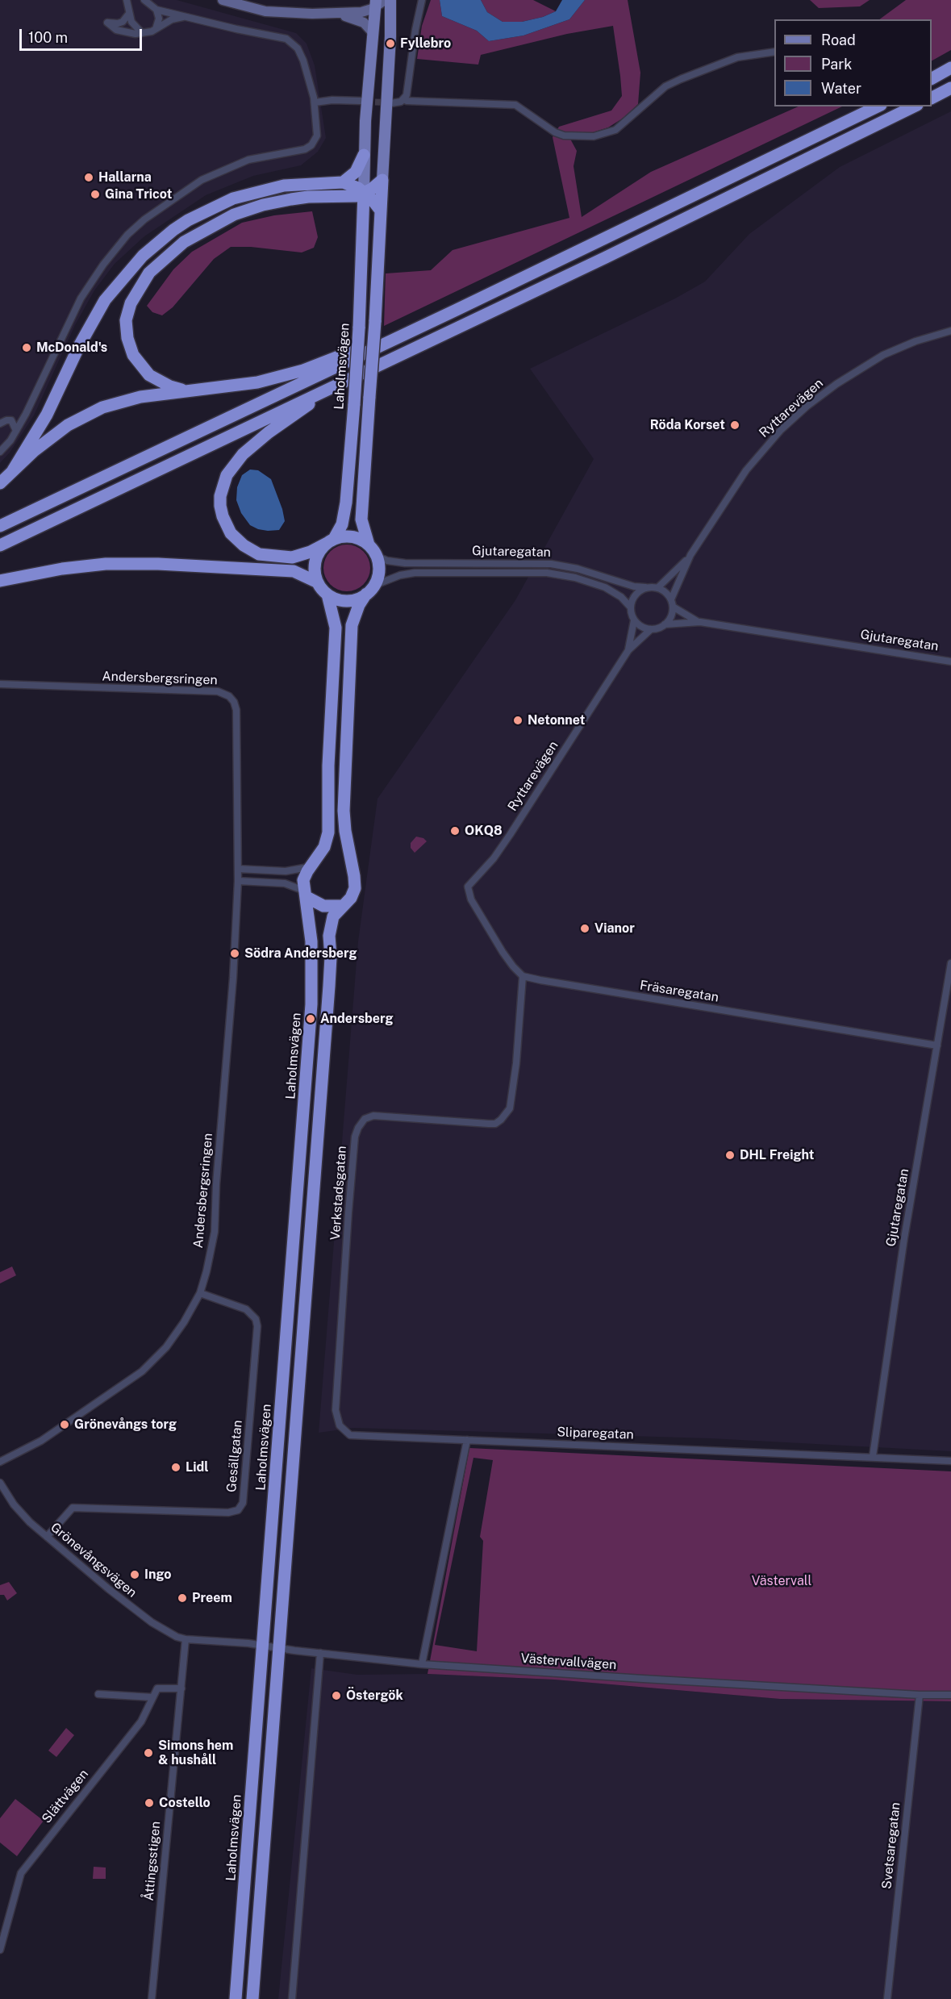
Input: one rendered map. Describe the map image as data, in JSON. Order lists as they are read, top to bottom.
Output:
{
  "streets": {
    "highway": ["Laholmsvägen"],
    "street": [
      "Ryttarevägen",
      "Gjutaregatan",
      "Andersbergsringen",
      "Fräsaregatan",
      "Verkstadsgatan",
      "Sliparegatan",
      "Gesällgatan",
      "Grönevångsvägen",
      "Västervallvägen",
      "Slättvägen",
      "Svetsaregatan",
      "Åttingsstigen"
    ]
  },
  "crossings": [
    ["Laholmsvägen", "Gjutaregatan"],
    ["Laholmsvägen", "Västervallvägen"],
    ["Ryttarevägen", "Gjutaregatan"],
    ["Ryttarevägen", "Fräsaregatan"],
    ["Ryttarevägen", "Verkstadsgatan"],
    ["Gjutaregatan", "Fräsaregatan"],
    ["Gjutaregatan", "Sliparegatan"],
    ["Andersbergsringen", "Gesällgatan"],
    ["Fräsaregatan", "Verkstadsgatan"],
    ["Verkstadsgatan", "Sliparegatan"],
    ["Gesällgatan", "Grönevångsvägen"],
    ["Grönevångsvägen", "Västervallvägen"],
    ["Grönevångsvägen", "Åttingsstigen"],
    ["Västervallvägen", "Svetsaregatan"],
    ["Västervallvägen", "Åttingsstigen"]
  ],
  "parks": ["Västervall"],
  "places": [
    "Fyllebro",
    "Hallarna",
    "Gina Tricot",
    "McDonald's",
    "Röda Korset",
    "Netonnet",
    "OKQ8",
    "Vianor",
    "Södra Andersberg",
    "Andersberg",
    "DHL Freight",
    "Grönevångs torg",
    "Lidl",
    "Ingo",
    "Preem",
    "Östergök",
    "Simons hem & hushåll",
    "Costello"
  ],
  "legend": ["Road", "Park", "Water"],
  "scale_bar": "100 m"
}
